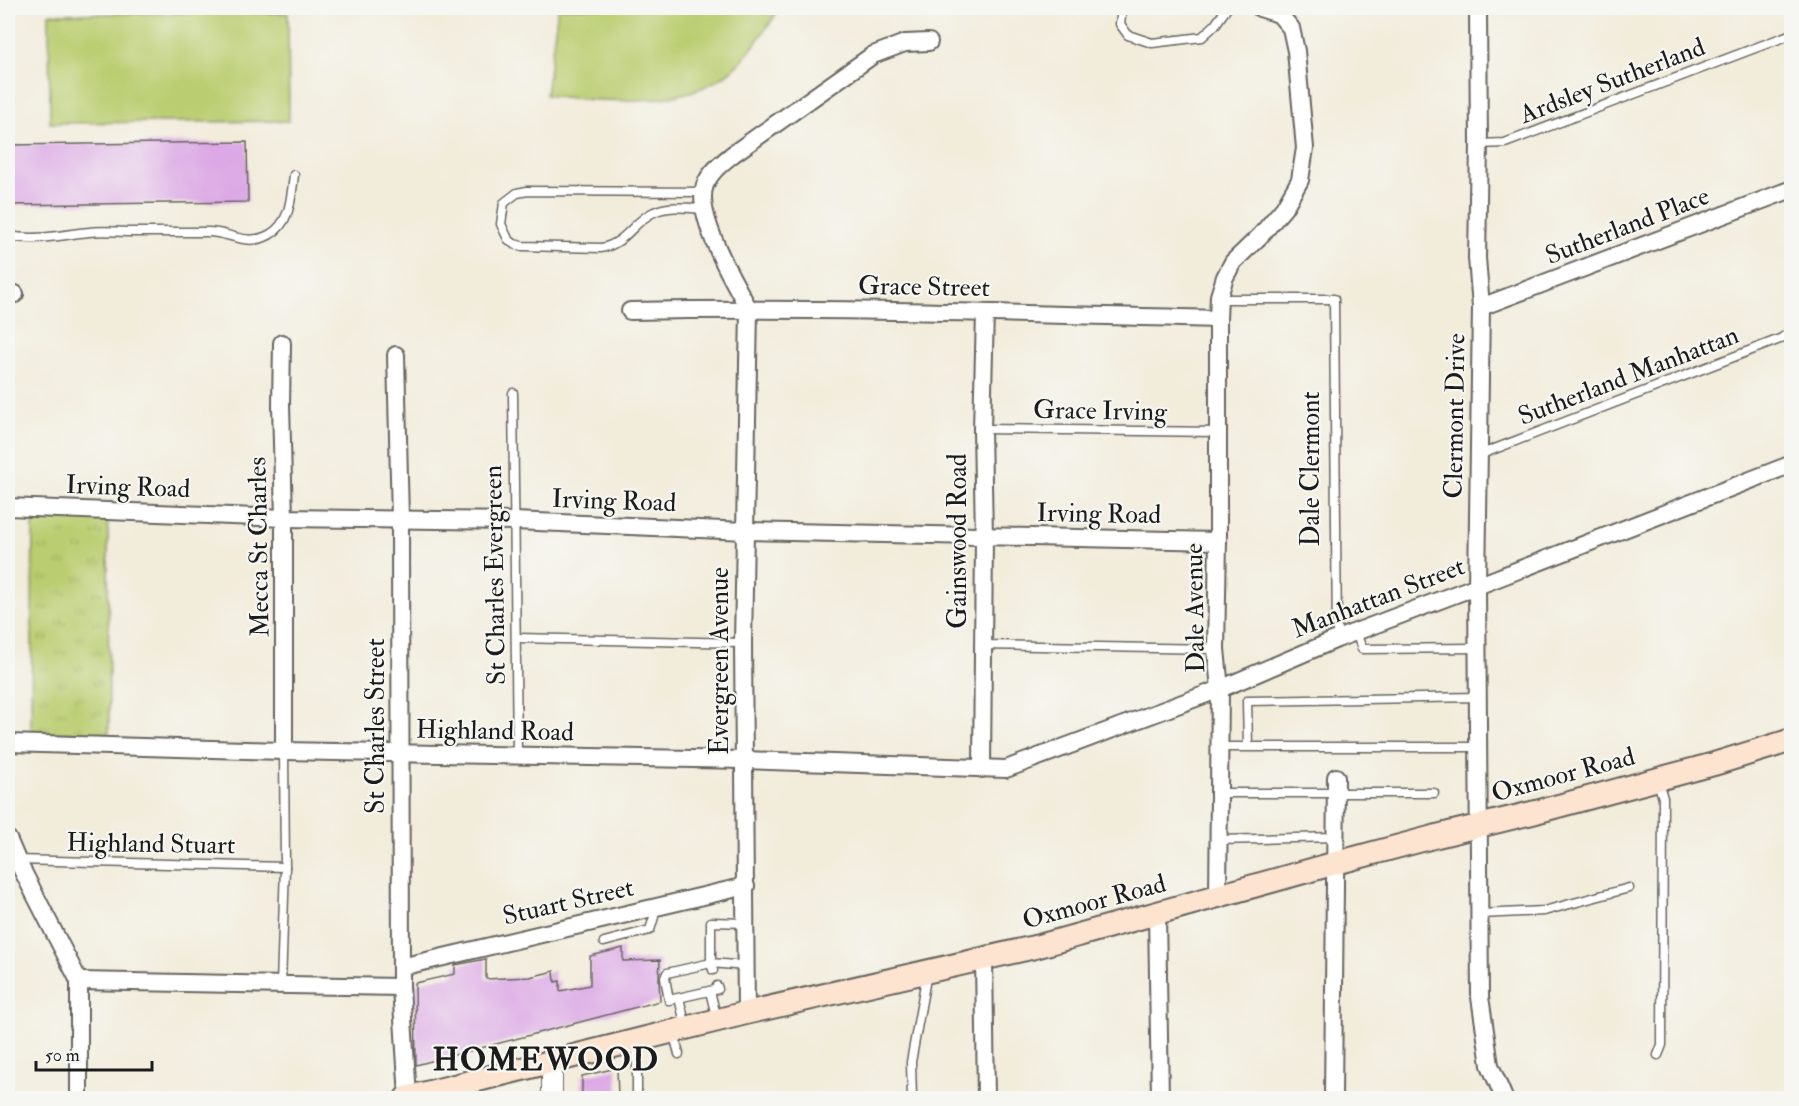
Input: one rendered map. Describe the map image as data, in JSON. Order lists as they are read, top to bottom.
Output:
{
  "streets": {
    "main road": ["Oxmoor Road"],
    "street": [
      "Sutherland Place",
      "Grace Street",
      "Clermont Drive",
      "Irving Road",
      "Gainswood Road",
      "Mecca St Charles",
      "Manhattan Street",
      "Dale Avenue",
      "Evergreen Avenue",
      "St Charles Street",
      "Highland Road",
      "Stuart Street"
    ],
    "lane": [
      "Ardsley Sutherland",
      "Sutherland Manhattan",
      "Grace Irving",
      "Dale Clermont",
      "St Charles Evergreen",
      "Highland Stuart"
    ]
  },
  "crossings": [
    ["Ardsley Sutherland", "Clermont Drive"],
    ["Sutherland Place", "Clermont Drive"],
    ["Grace Street", "Gainswood Road"],
    ["Grace Street", "Dale Avenue"],
    ["Grace Street", "Evergreen Avenue"],
    ["Sutherland Manhattan", "Clermont Drive"],
    ["Grace Irving", "Gainswood Road"],
    ["Grace Irving", "Dale Avenue"],
    ["Clermont Drive", "Manhattan Street"],
    ["Clermont Drive", "Oxmoor Road"],
    ["Dale Clermont", "Manhattan Street"],
    ["Dale Clermont", "Dale Avenue"],
    ["Irving Road", "Gainswood Road"],
    ["Irving Road", "Mecca St Charles"],
    ["Irving Road", "St Charles Evergreen"],
    ["Irving Road", "Dale Avenue"],
    ["Irving Road", "Evergreen Avenue"],
    ["Irving Road", "St Charles Street"],
    ["Gainswood Road", "Manhattan Street"],
    ["Gainswood Road", "Highland Road"],
    ["Mecca St Charles", "Highland Road"],
    ["St Charles Evergreen", "Highland Road"],
    ["Manhattan Street", "Dale Avenue"],
    ["Manhattan Street", "Highland Road"],
    ["Dale Avenue", "Oxmoor Road"],
    ["Evergreen Avenue", "Highland Road"],
    ["Evergreen Avenue", "Oxmoor Road"],
    ["Evergreen Avenue", "Stuart Street"],
    ["St Charles Street", "Highland Road"],
    ["St Charles Street", "Oxmoor Road"],
    ["St Charles Street", "Stuart Street"]
  ],
  "districts": ["HOMEWOOD"],
  "scale_bar": "50 m"
}
